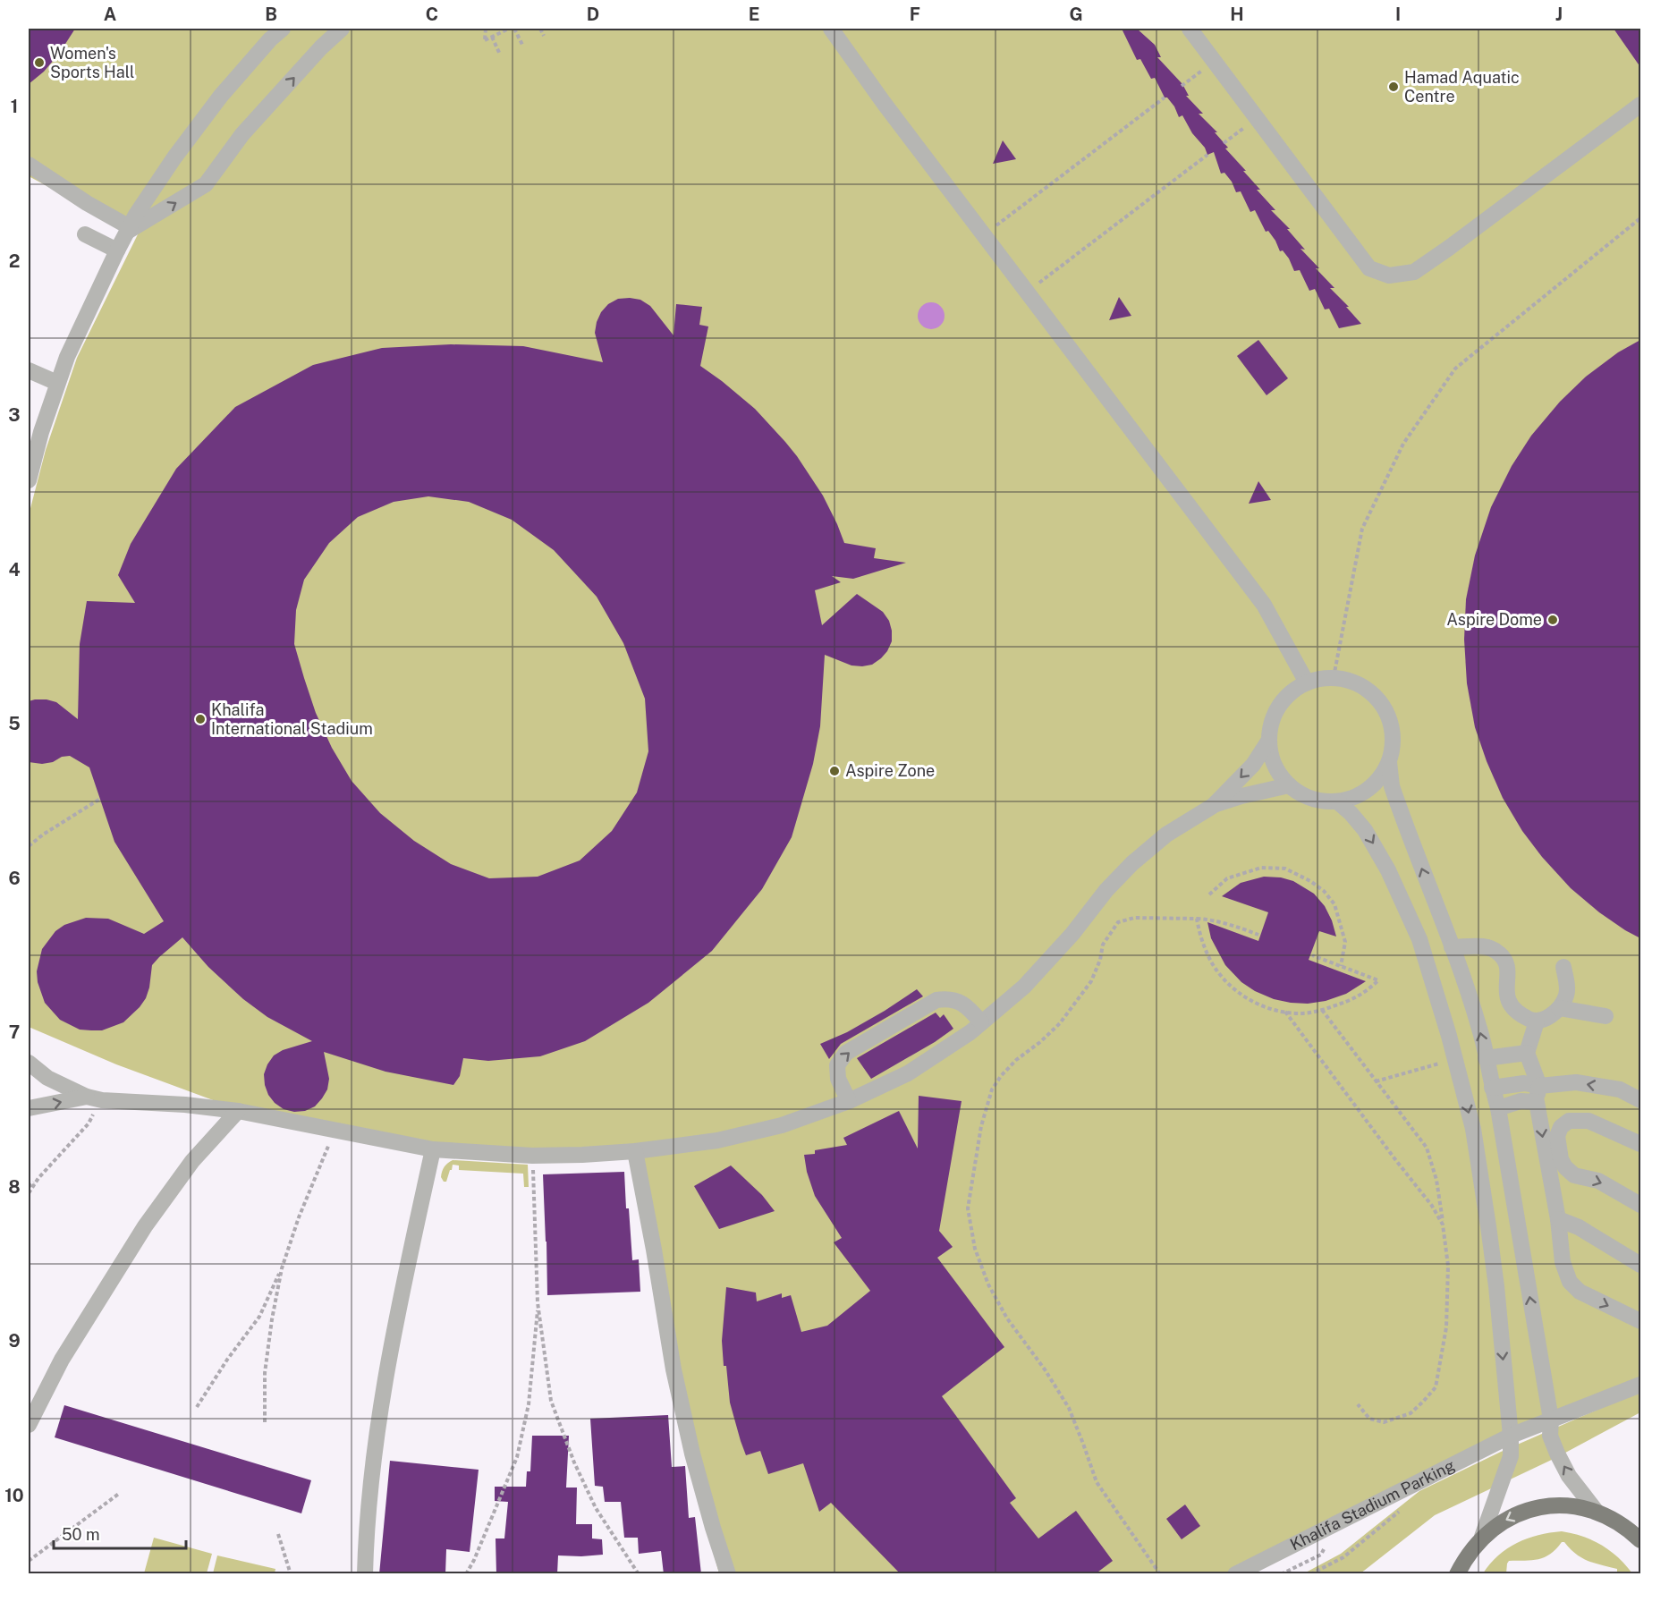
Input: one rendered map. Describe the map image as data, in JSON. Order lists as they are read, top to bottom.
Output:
{
  "streets": {
    "lane": ["Khalifa Stadium Parking"]
  },
  "places": [
    "Women's Sports Hall",
    "Hamad Aquatic Centre",
    "Aspire Dome",
    "Khalifa International Stadium",
    "Aspire Zone"
  ],
  "scale_bar": "50 m",
  "grid": {
    "columns": [
      "A",
      "B",
      "C",
      "D",
      "E",
      "F",
      "G",
      "H",
      "I",
      "J"
    ],
    "rows": [
      "1",
      "2",
      "3",
      "4",
      "5",
      "6",
      "7",
      "8",
      "9",
      "10"
    ]
  }
}
